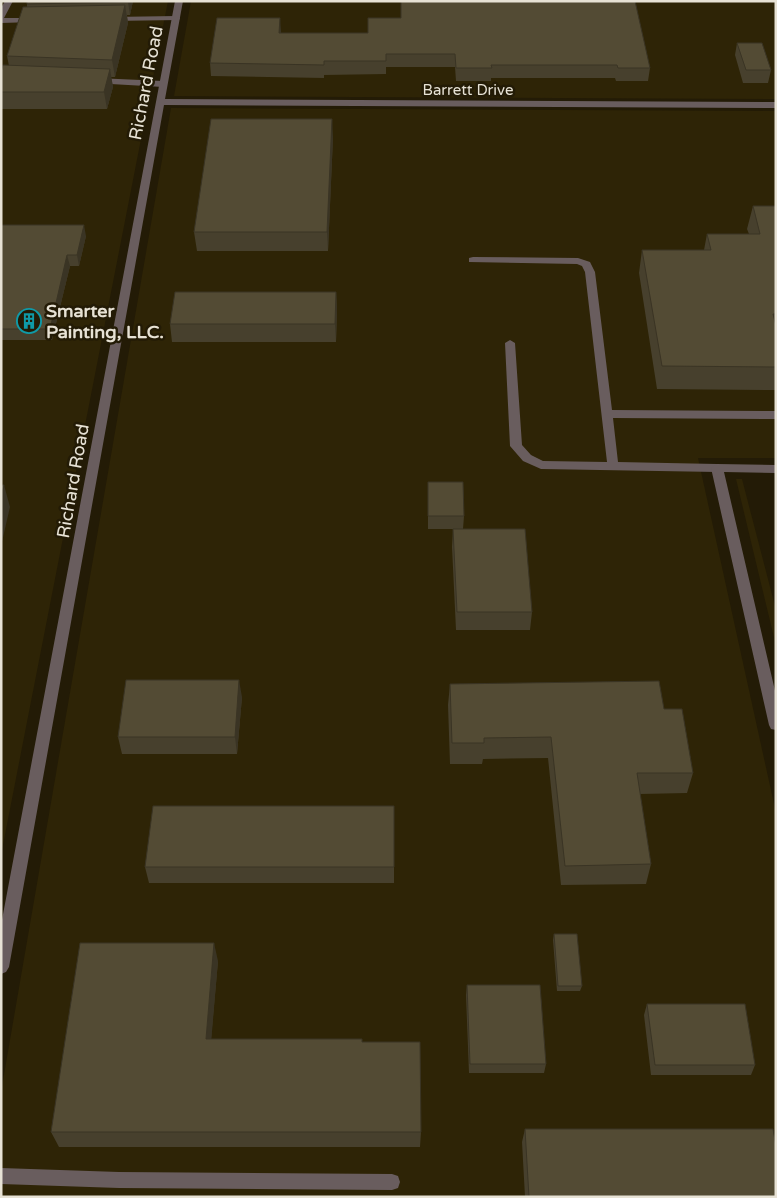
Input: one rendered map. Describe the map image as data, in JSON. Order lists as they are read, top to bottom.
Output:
{
  "streets": {
    "street": ["Richard Road", "Barrett Drive"]
  },
  "crossings": [
    ["Richard Road", "Barrett Drive"]
  ],
  "places": {
    "building": ["Smarter Painting, LLC."]
  }
}
